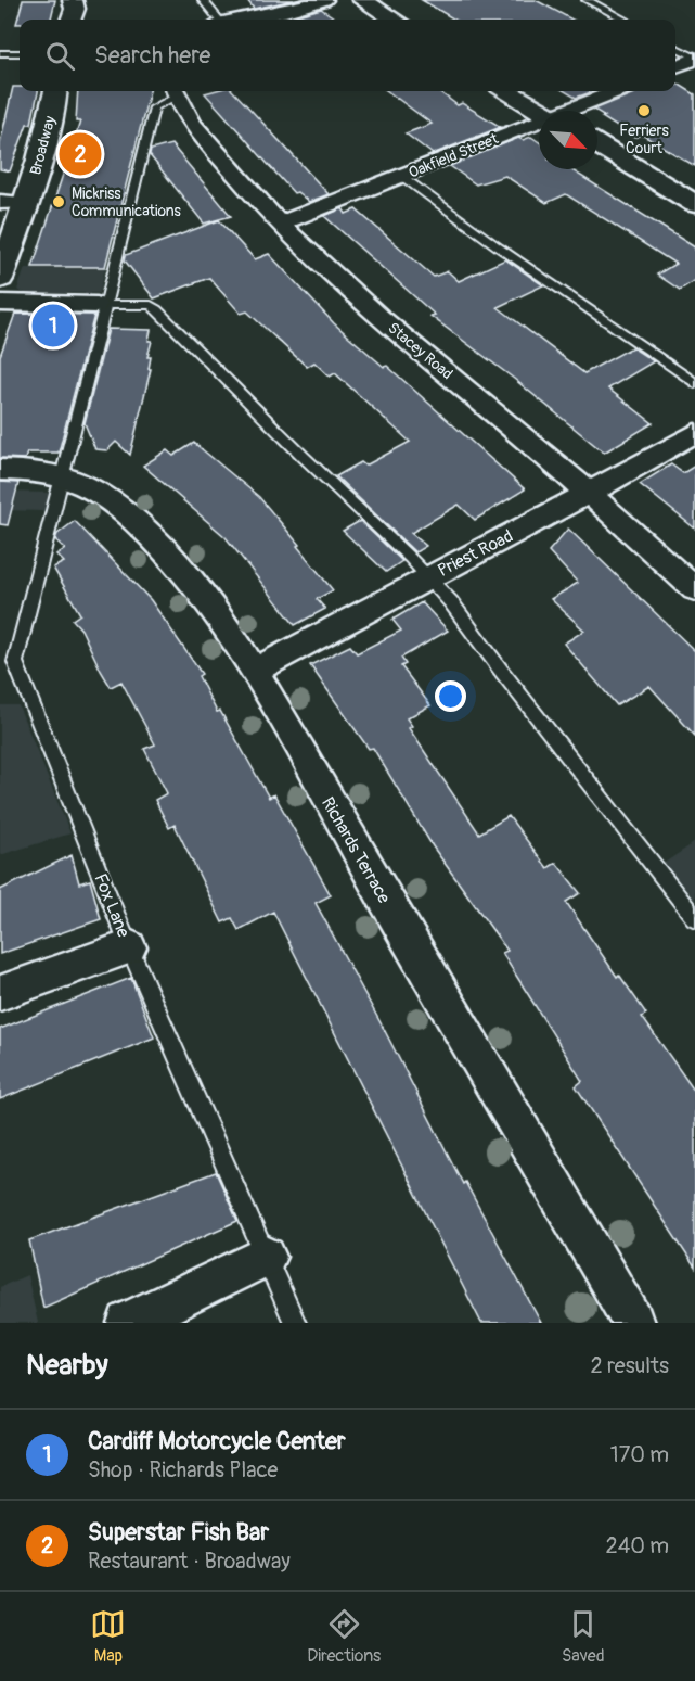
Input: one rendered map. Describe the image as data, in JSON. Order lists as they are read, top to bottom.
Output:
{
  "streets": {
    "main road": ["Broadway"],
    "street": [
      "Oakfield Street",
      "Stacey Road",
      "Priest Road",
      "Richards Terrace"
    ],
    "lane": ["Fox Lane"]
  },
  "crossings": [
    ["Oakfield Street", "Stacey Road"],
    ["Stacey Road", "Priest Road"],
    ["Stacey Road", "Fox Lane"],
    ["Priest Road", "Richards Terrace"],
    ["Richards Terrace", "Fox Lane"]
  ],
  "places": ["Ferriers Court", "Mickriss Communications"],
  "north": "bottom right",
  "page": {
    "search": "Search here",
    "pins": ["2", "1"],
    "heading": ["Nearby", "2 results"],
    "list": [
      {
        "mark": "1",
        "name": "Cardiff Motorcycle Center",
        "note": "Shop · Richards Place",
        "value": "170 m"
      },
      {
        "mark": "2",
        "name": "Superstar Fish Bar",
        "note": "Restaurant · Broadway",
        "value": "240 m"
      }
    ],
    "nav": ["Map", "Directions", "Saved"]
  }
}
